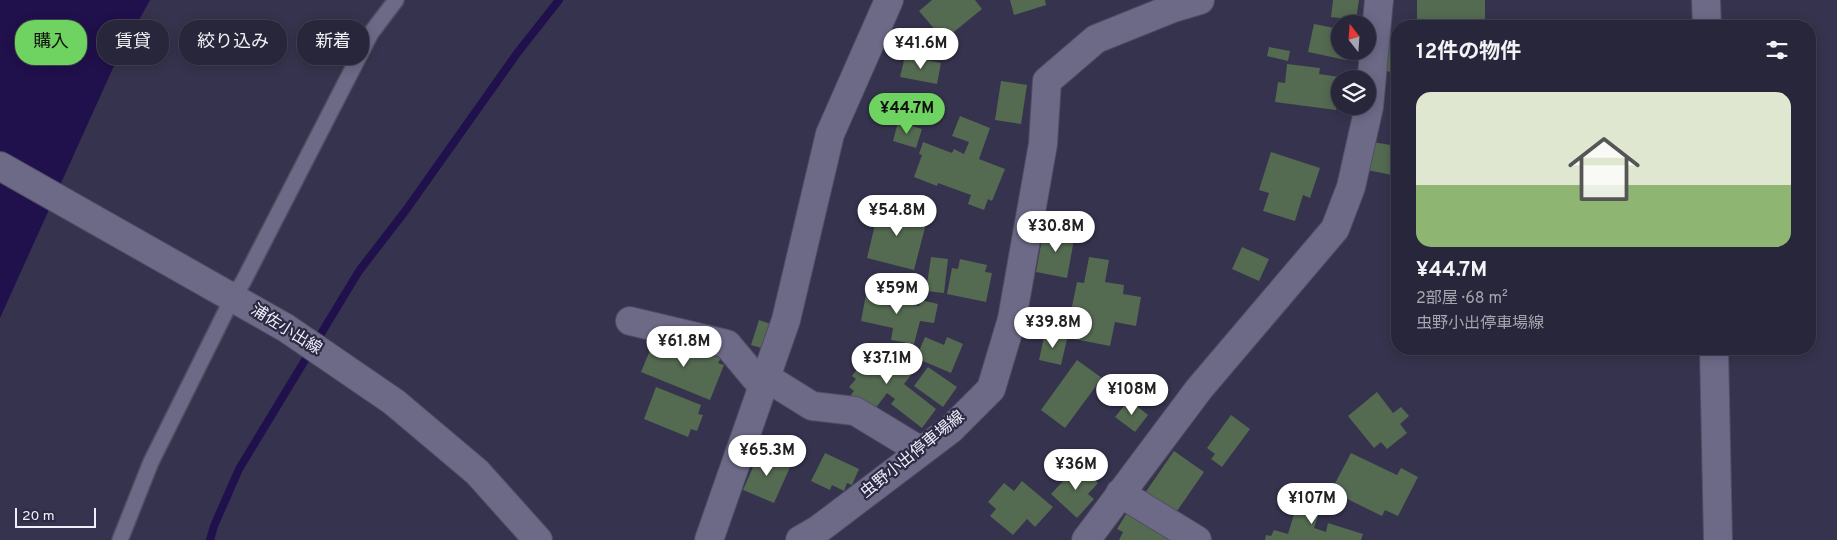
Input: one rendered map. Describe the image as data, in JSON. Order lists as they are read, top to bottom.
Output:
{
  "streets": {
    "street": ["浦佐小出線", "虫野小出停車場線"]
  },
  "scale_bar": "20 m",
  "north": "top",
  "page": {
    "chip": [
      "購入",
      "賃貸",
      "絞り込み",
      "新着"
    ],
    "heading": "12件の物件",
    "price": [
      "¥41.6M",
      "¥44.7M",
      "¥54.8M",
      "¥30.8M",
      "¥59M",
      "¥39.8M",
      "¥61.8M",
      "¥37.1M",
      "¥108M",
      "¥65.3M",
      "¥36M",
      "¥107M"
    ],
    "list": [
      {
        "name": "¥44.7M",
        "note": "2部屋 · 68 m² · 虫野小出停車場線"
      }
    ],
    "scale": "20 m"
  }
}
